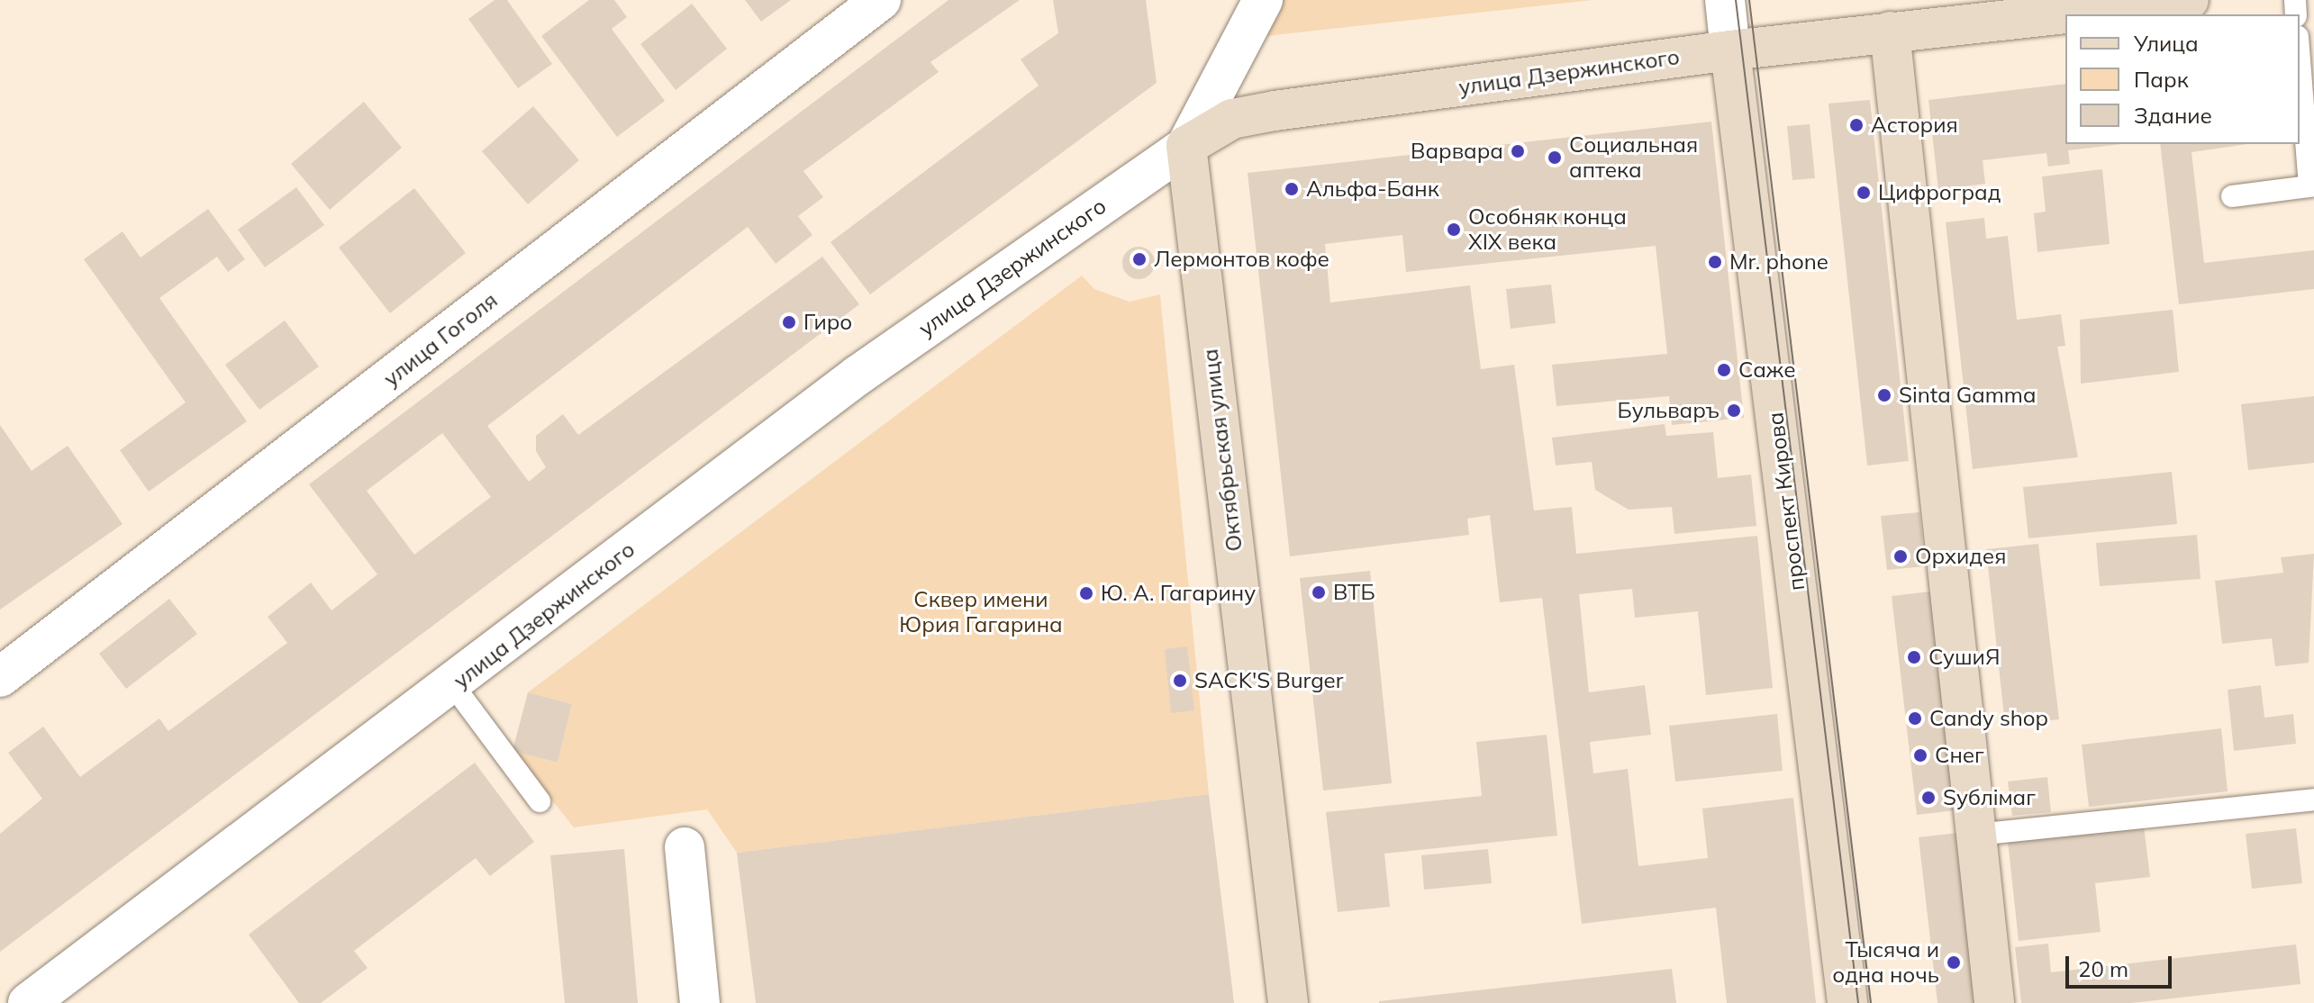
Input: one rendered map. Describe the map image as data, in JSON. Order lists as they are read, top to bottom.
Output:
{
  "streets": {
    "street": [
      "улица Дзержинского",
      "улица Гоголя",
      "Октябрьская улица",
      "проспект Кирова"
    ]
  },
  "crossings": [
    ["улица Дзержинского", "Октябрьская улица"],
    ["улица Дзержинского", "проспект Кирова"]
  ],
  "parks": ["Сквер имени Юрия Гагарина"],
  "places": [
    "Астория",
    "Варвара",
    "Социальная аптека",
    "Альфа-Банк",
    "Цифроград",
    "Особняк конца XIX века",
    "Лермонтов кофе",
    "Mr. phone",
    "Гиро",
    "Саже",
    "Sinta Gamma",
    "Бульваръ",
    "Орхидея",
    "ВТБ",
    "Ю. А. Гагарину",
    "СушиЯ",
    "SACK'S Burger",
    "Candy shop",
    "Снег",
    "Sублiмаг",
    "Тысяча и одна ночь"
  ],
  "legend": ["Улица", "Парк", "Здание"],
  "scale_bar": "20 m"
}
